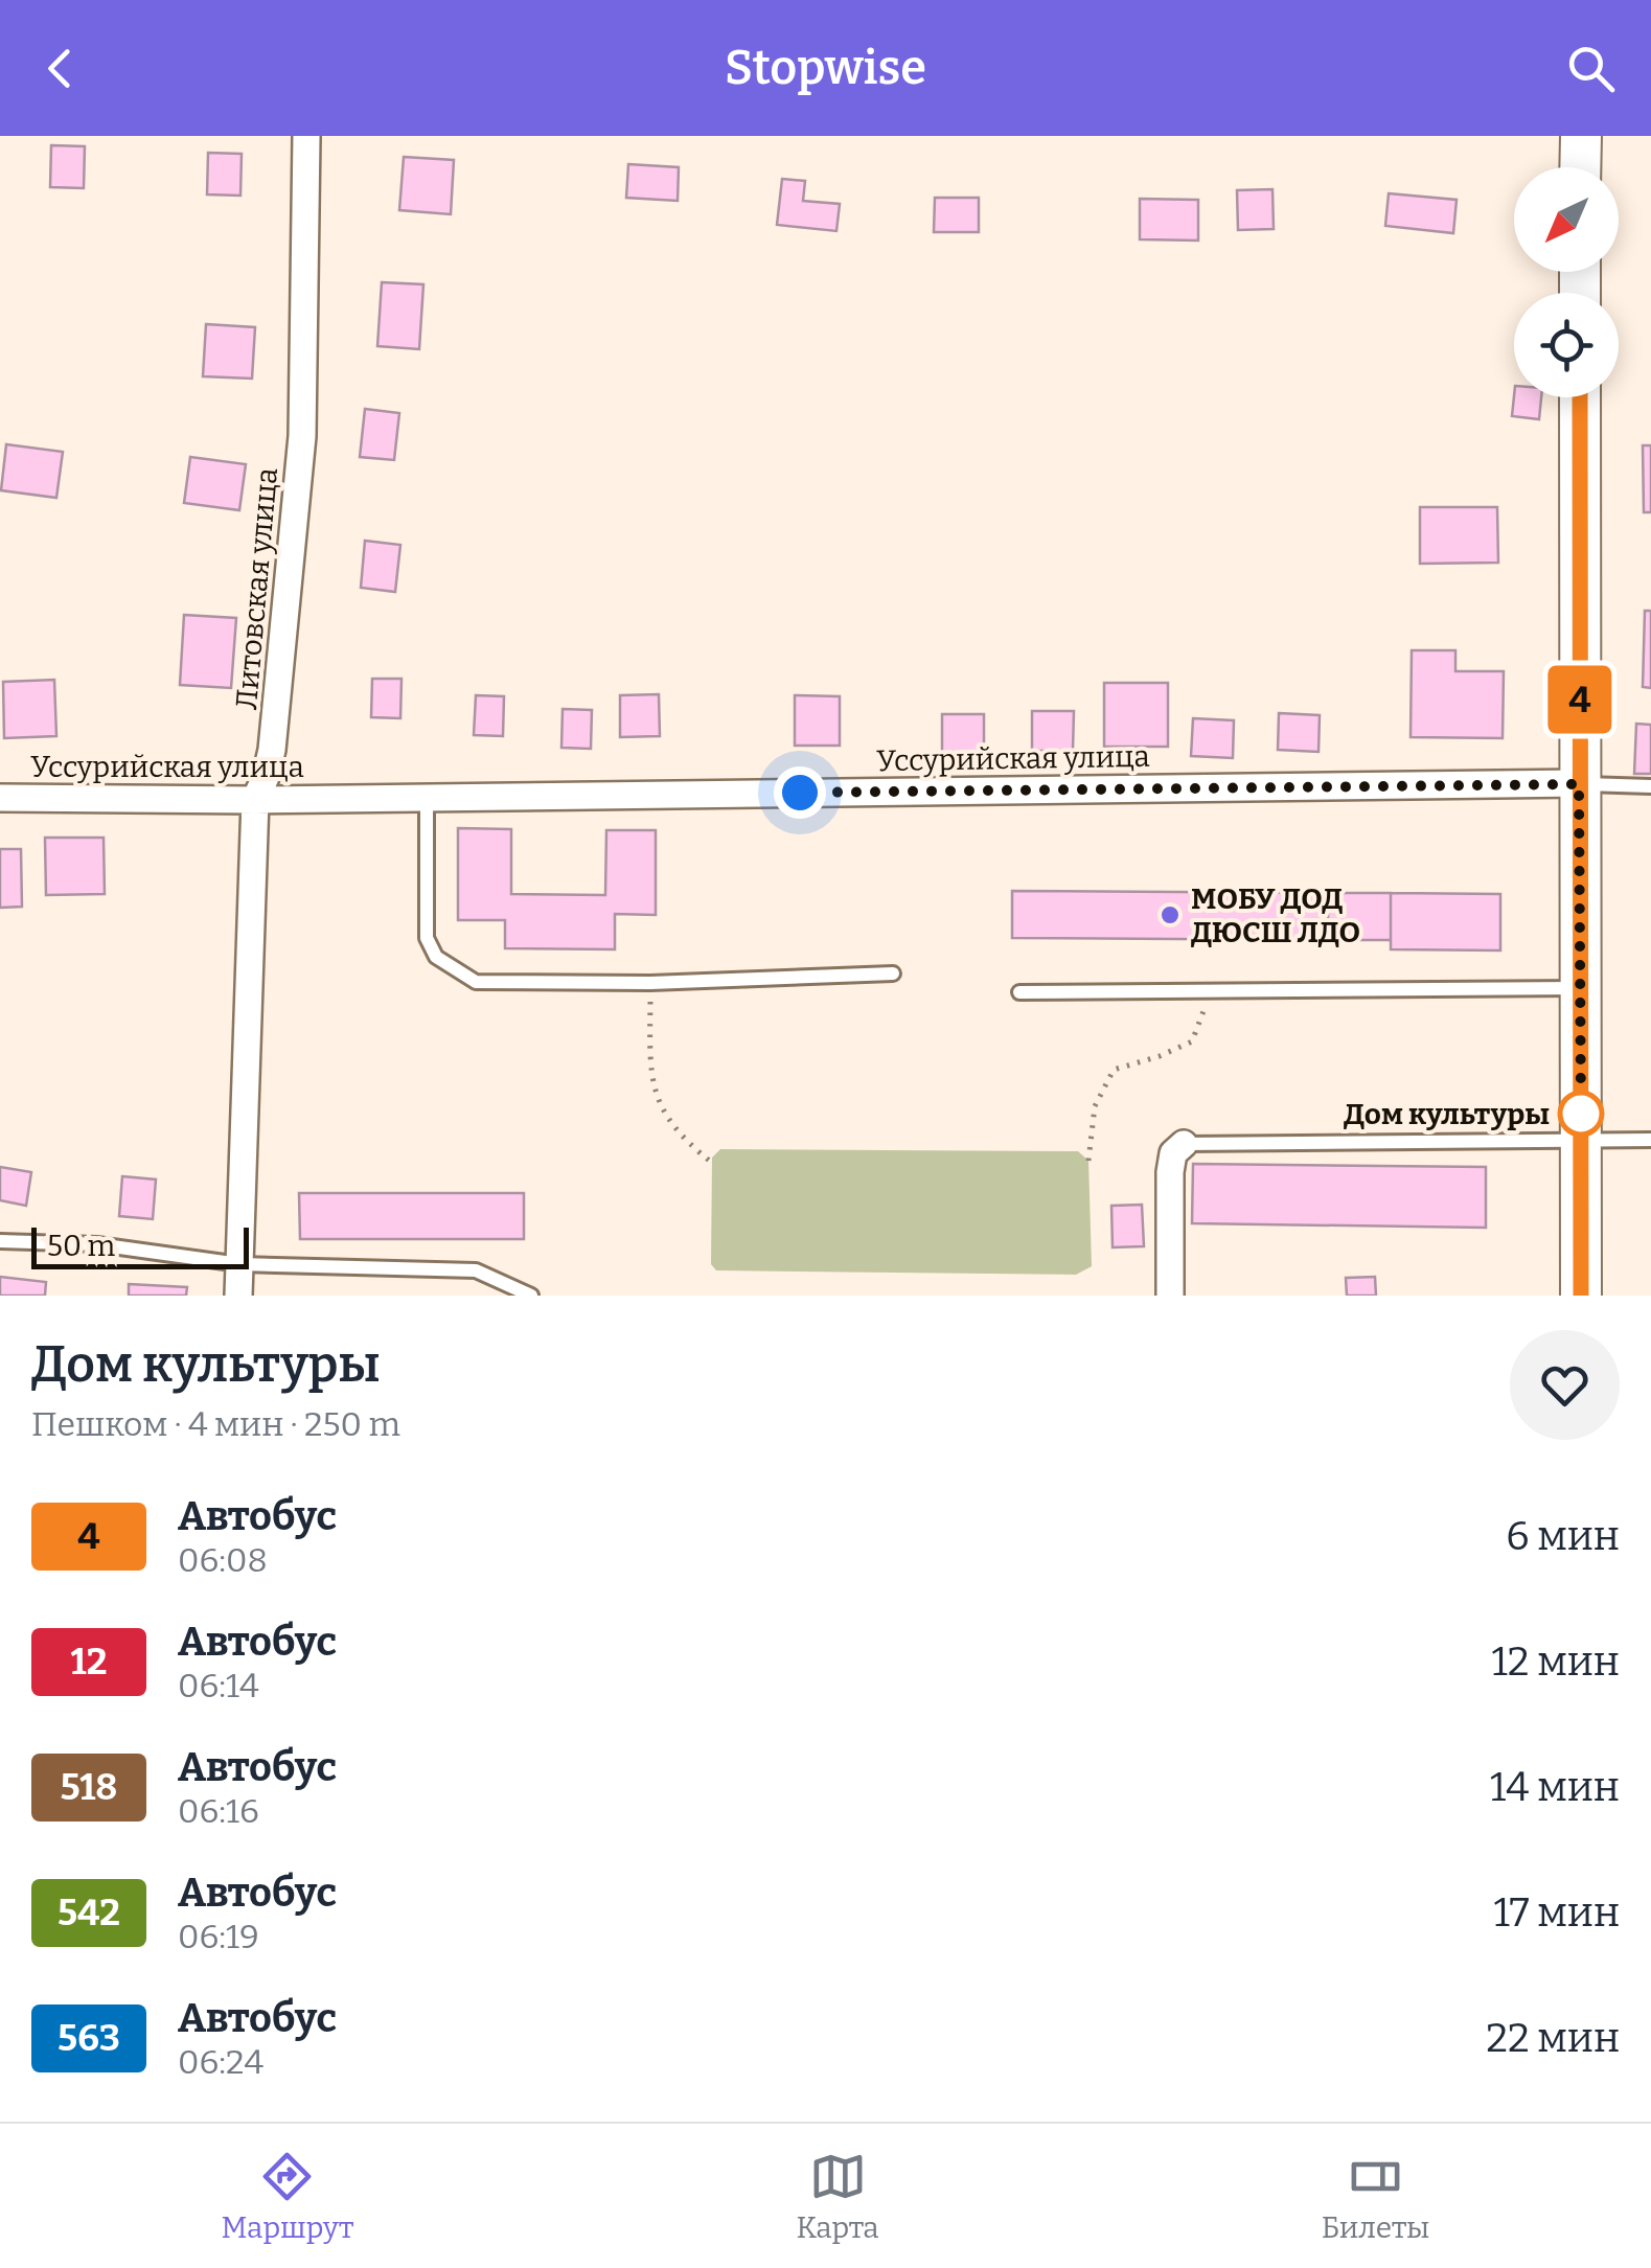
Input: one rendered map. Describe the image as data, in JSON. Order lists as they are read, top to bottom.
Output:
{
  "streets": {
    "street": ["Литовская улица", "Уссурийская улица"]
  },
  "crossings": [
    ["Литовская улица", "Уссурийская улица"]
  ],
  "places": ["МОБУ ДОД ДЮСШ ЛДО", "Дом культуры"],
  "lines": ["bus line 4"],
  "scale_bar": "50 m",
  "north": "bottom left",
  "page": {
    "header": "Stopwise",
    "on_map": "4",
    "scale": "50 m",
    "heading": ["Дом культуры", "Пешком · 4 мин · 250 m"],
    "list": [
      {
        "mark": "4",
        "name": "Автобус",
        "note": "06:08",
        "value": "6 мин"
      },
      {
        "mark": "12",
        "name": "Автобус",
        "note": "06:14",
        "value": "12 мин"
      },
      {
        "mark": "518",
        "name": "Автобус",
        "note": "06:16",
        "value": "14 мин"
      },
      {
        "mark": "542",
        "name": "Автобус",
        "note": "06:19",
        "value": "17 мин"
      },
      {
        "mark": "563",
        "name": "Автобус",
        "note": "06:24",
        "value": "22 мин"
      }
    ],
    "tabs": ["Маршрут", "Карта", "Билеты"]
  }
}
